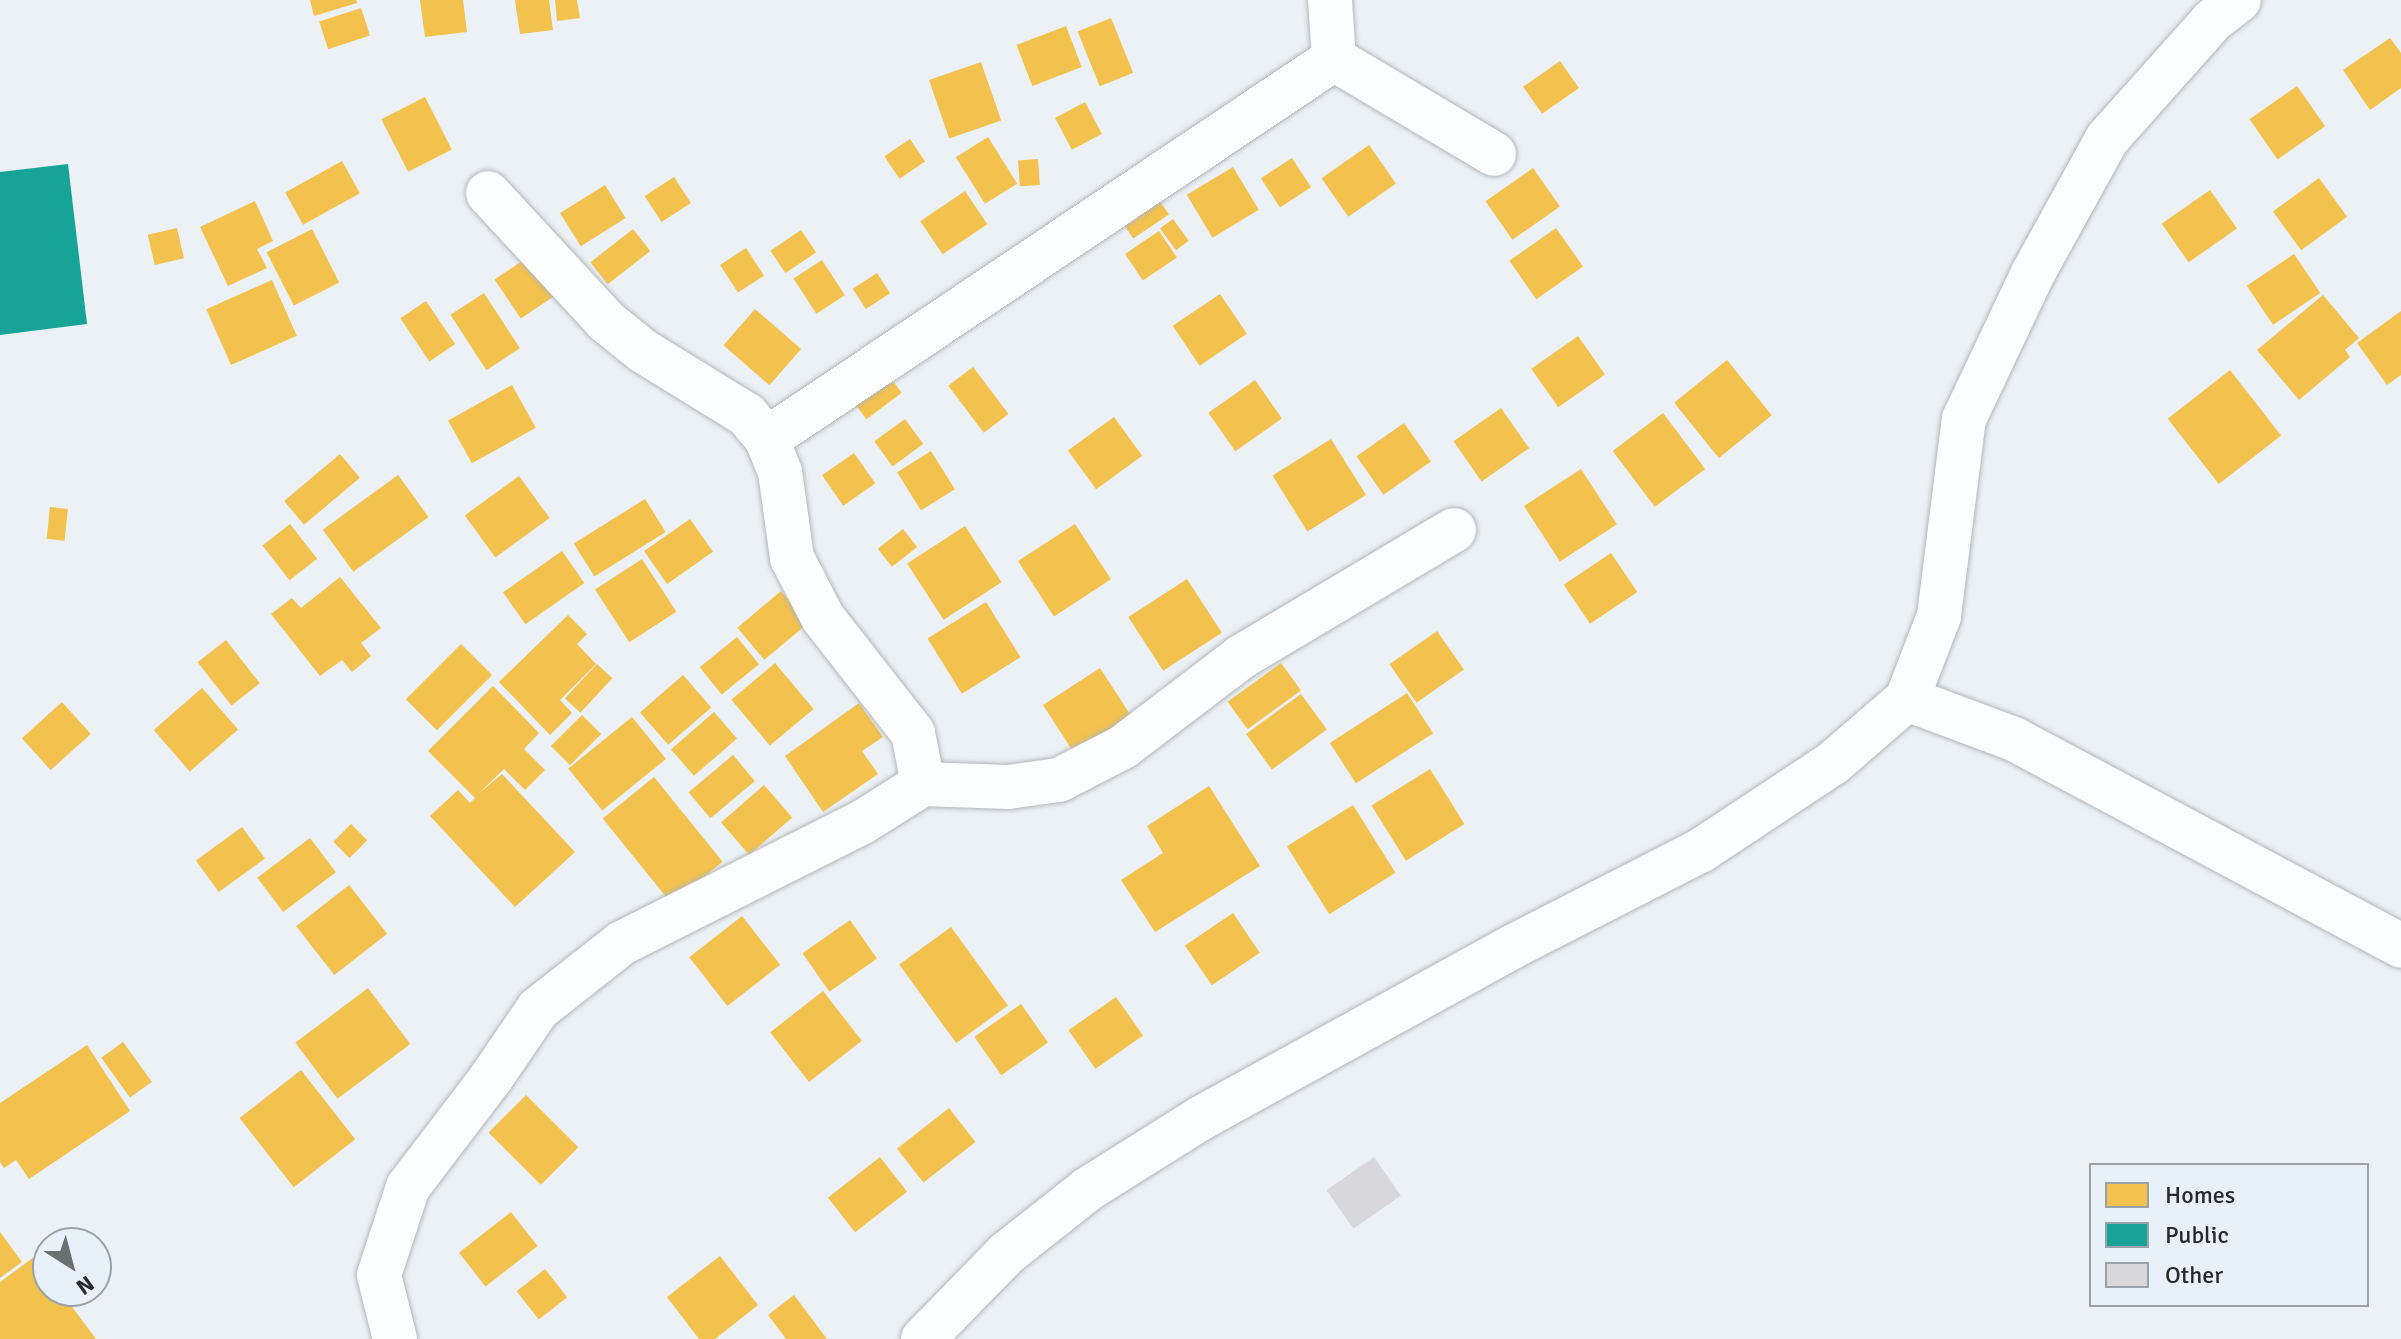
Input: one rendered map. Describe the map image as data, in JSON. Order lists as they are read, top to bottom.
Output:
{
  "legend": ["Homes", "Public", "Other"],
  "north": "bottom right"
}
